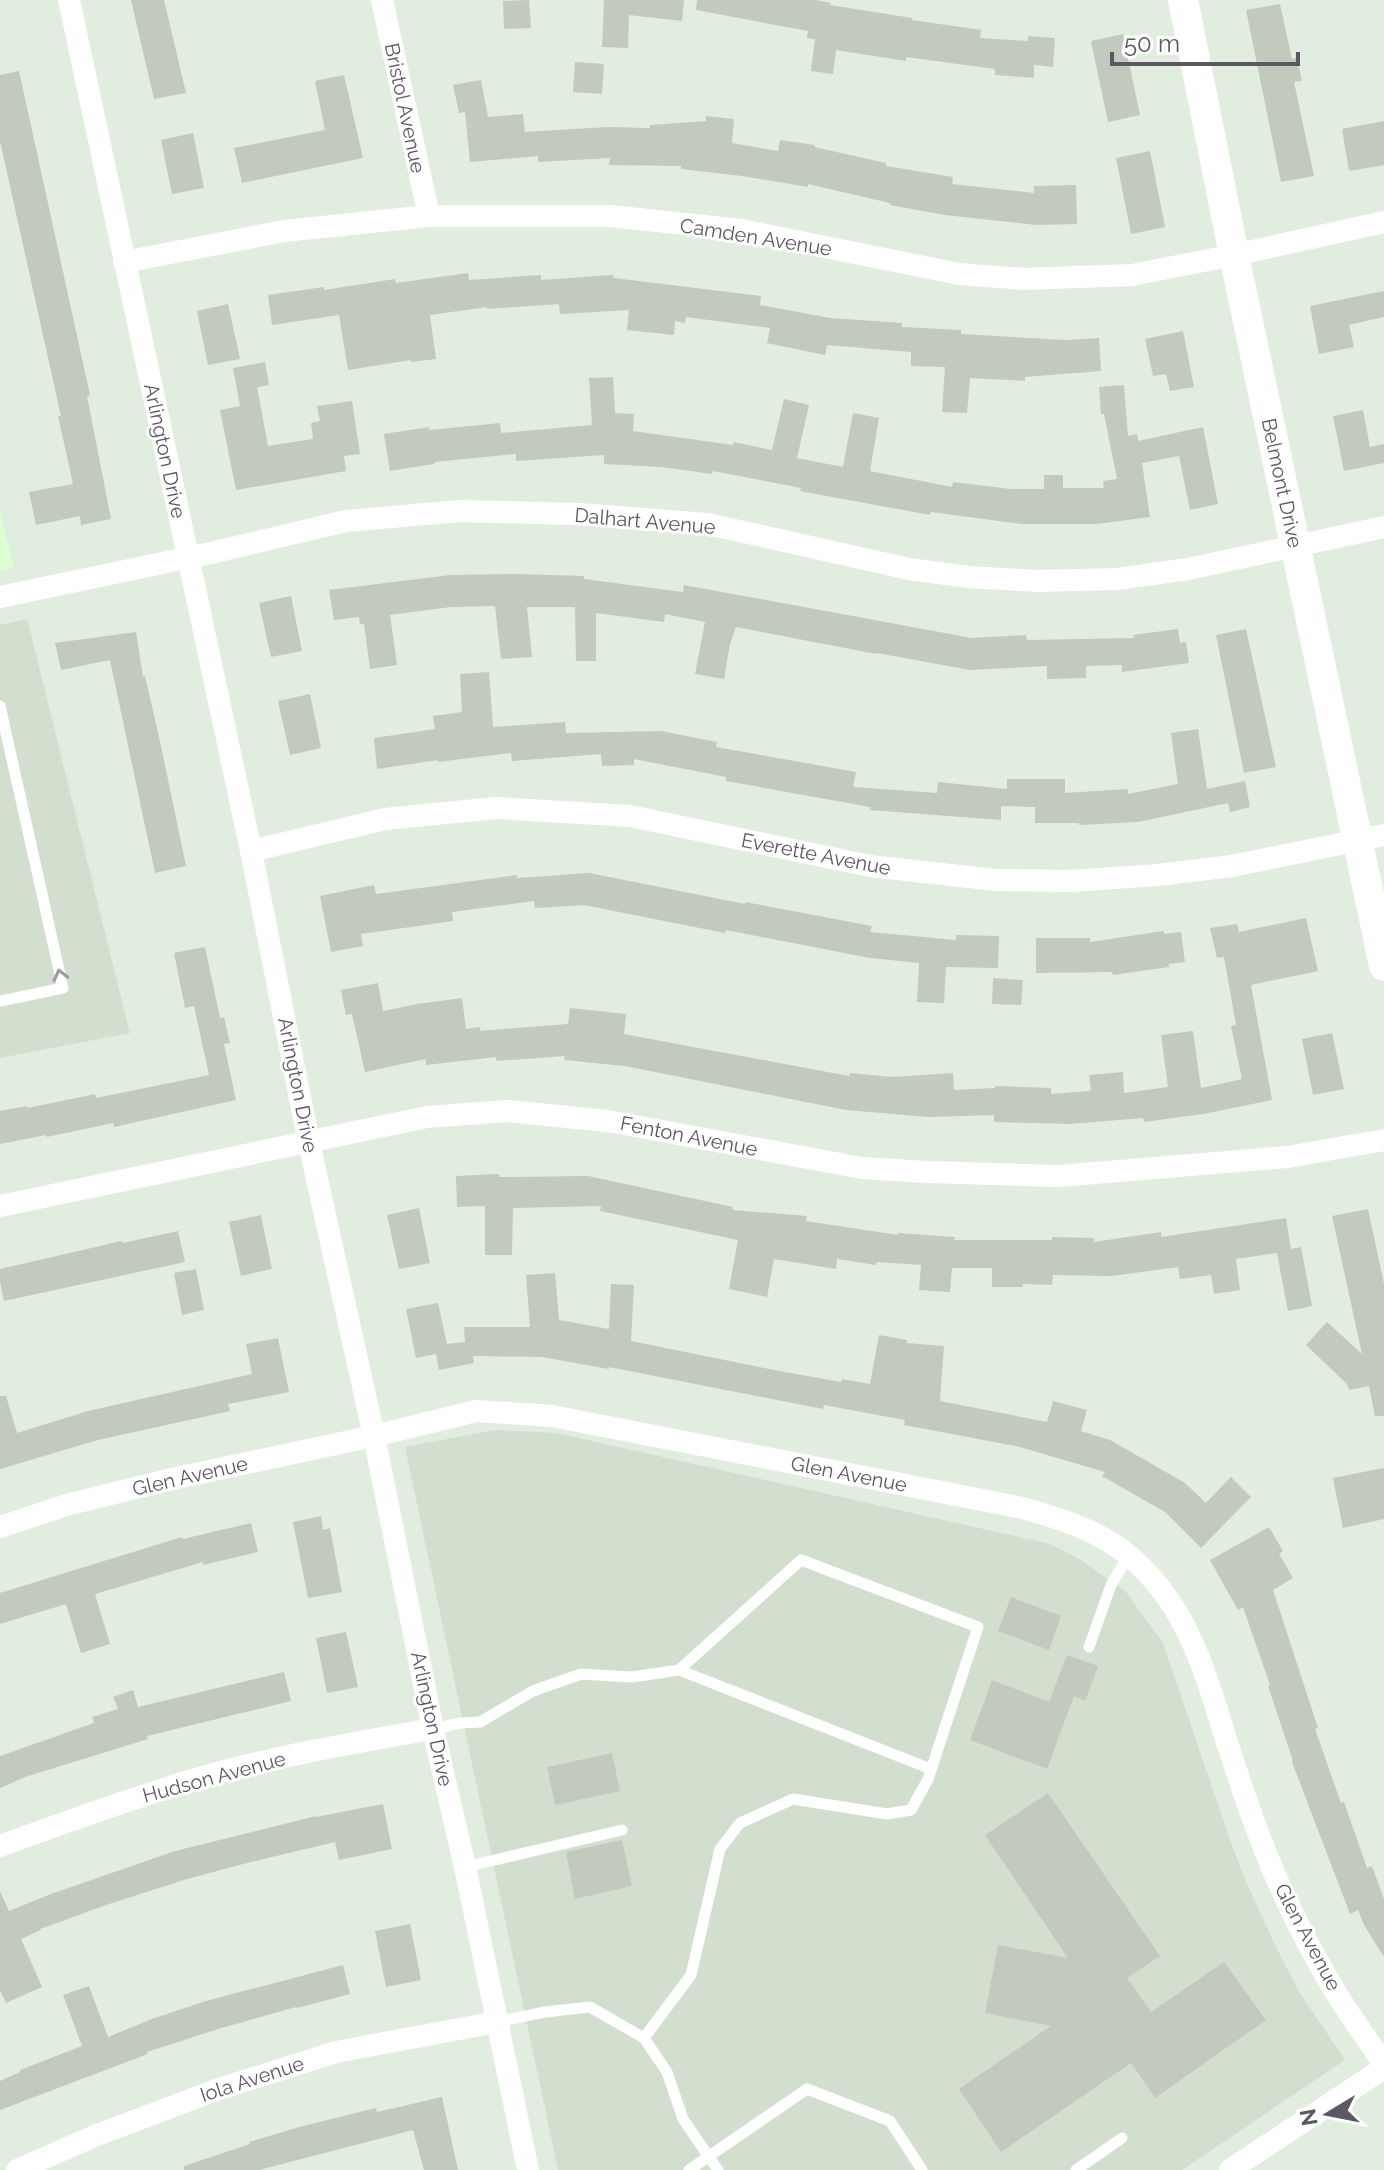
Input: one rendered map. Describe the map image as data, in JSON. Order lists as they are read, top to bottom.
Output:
{
  "streets": {
    "street": [
      "Bristol Avenue",
      "Camden Avenue",
      "Arlington Drive",
      "Belmont Drive",
      "Dalhart Avenue",
      "Everette Avenue",
      "Fenton Avenue",
      "Glen Avenue",
      "Hudson Avenue",
      "Iola Avenue"
    ]
  },
  "crossings": [
    ["Bristol Avenue", "Camden Avenue"],
    ["Camden Avenue", "Arlington Drive"],
    ["Camden Avenue", "Belmont Drive"],
    ["Arlington Drive", "Dalhart Avenue"],
    ["Arlington Drive", "Everette Avenue"],
    ["Arlington Drive", "Fenton Avenue"],
    ["Arlington Drive", "Glen Avenue"],
    ["Arlington Drive", "Hudson Avenue"],
    ["Arlington Drive", "Iola Avenue"],
    ["Belmont Drive", "Dalhart Avenue"],
    ["Belmont Drive", "Everette Avenue"]
  ],
  "scale_bar": "50 m",
  "north": "left"
}
